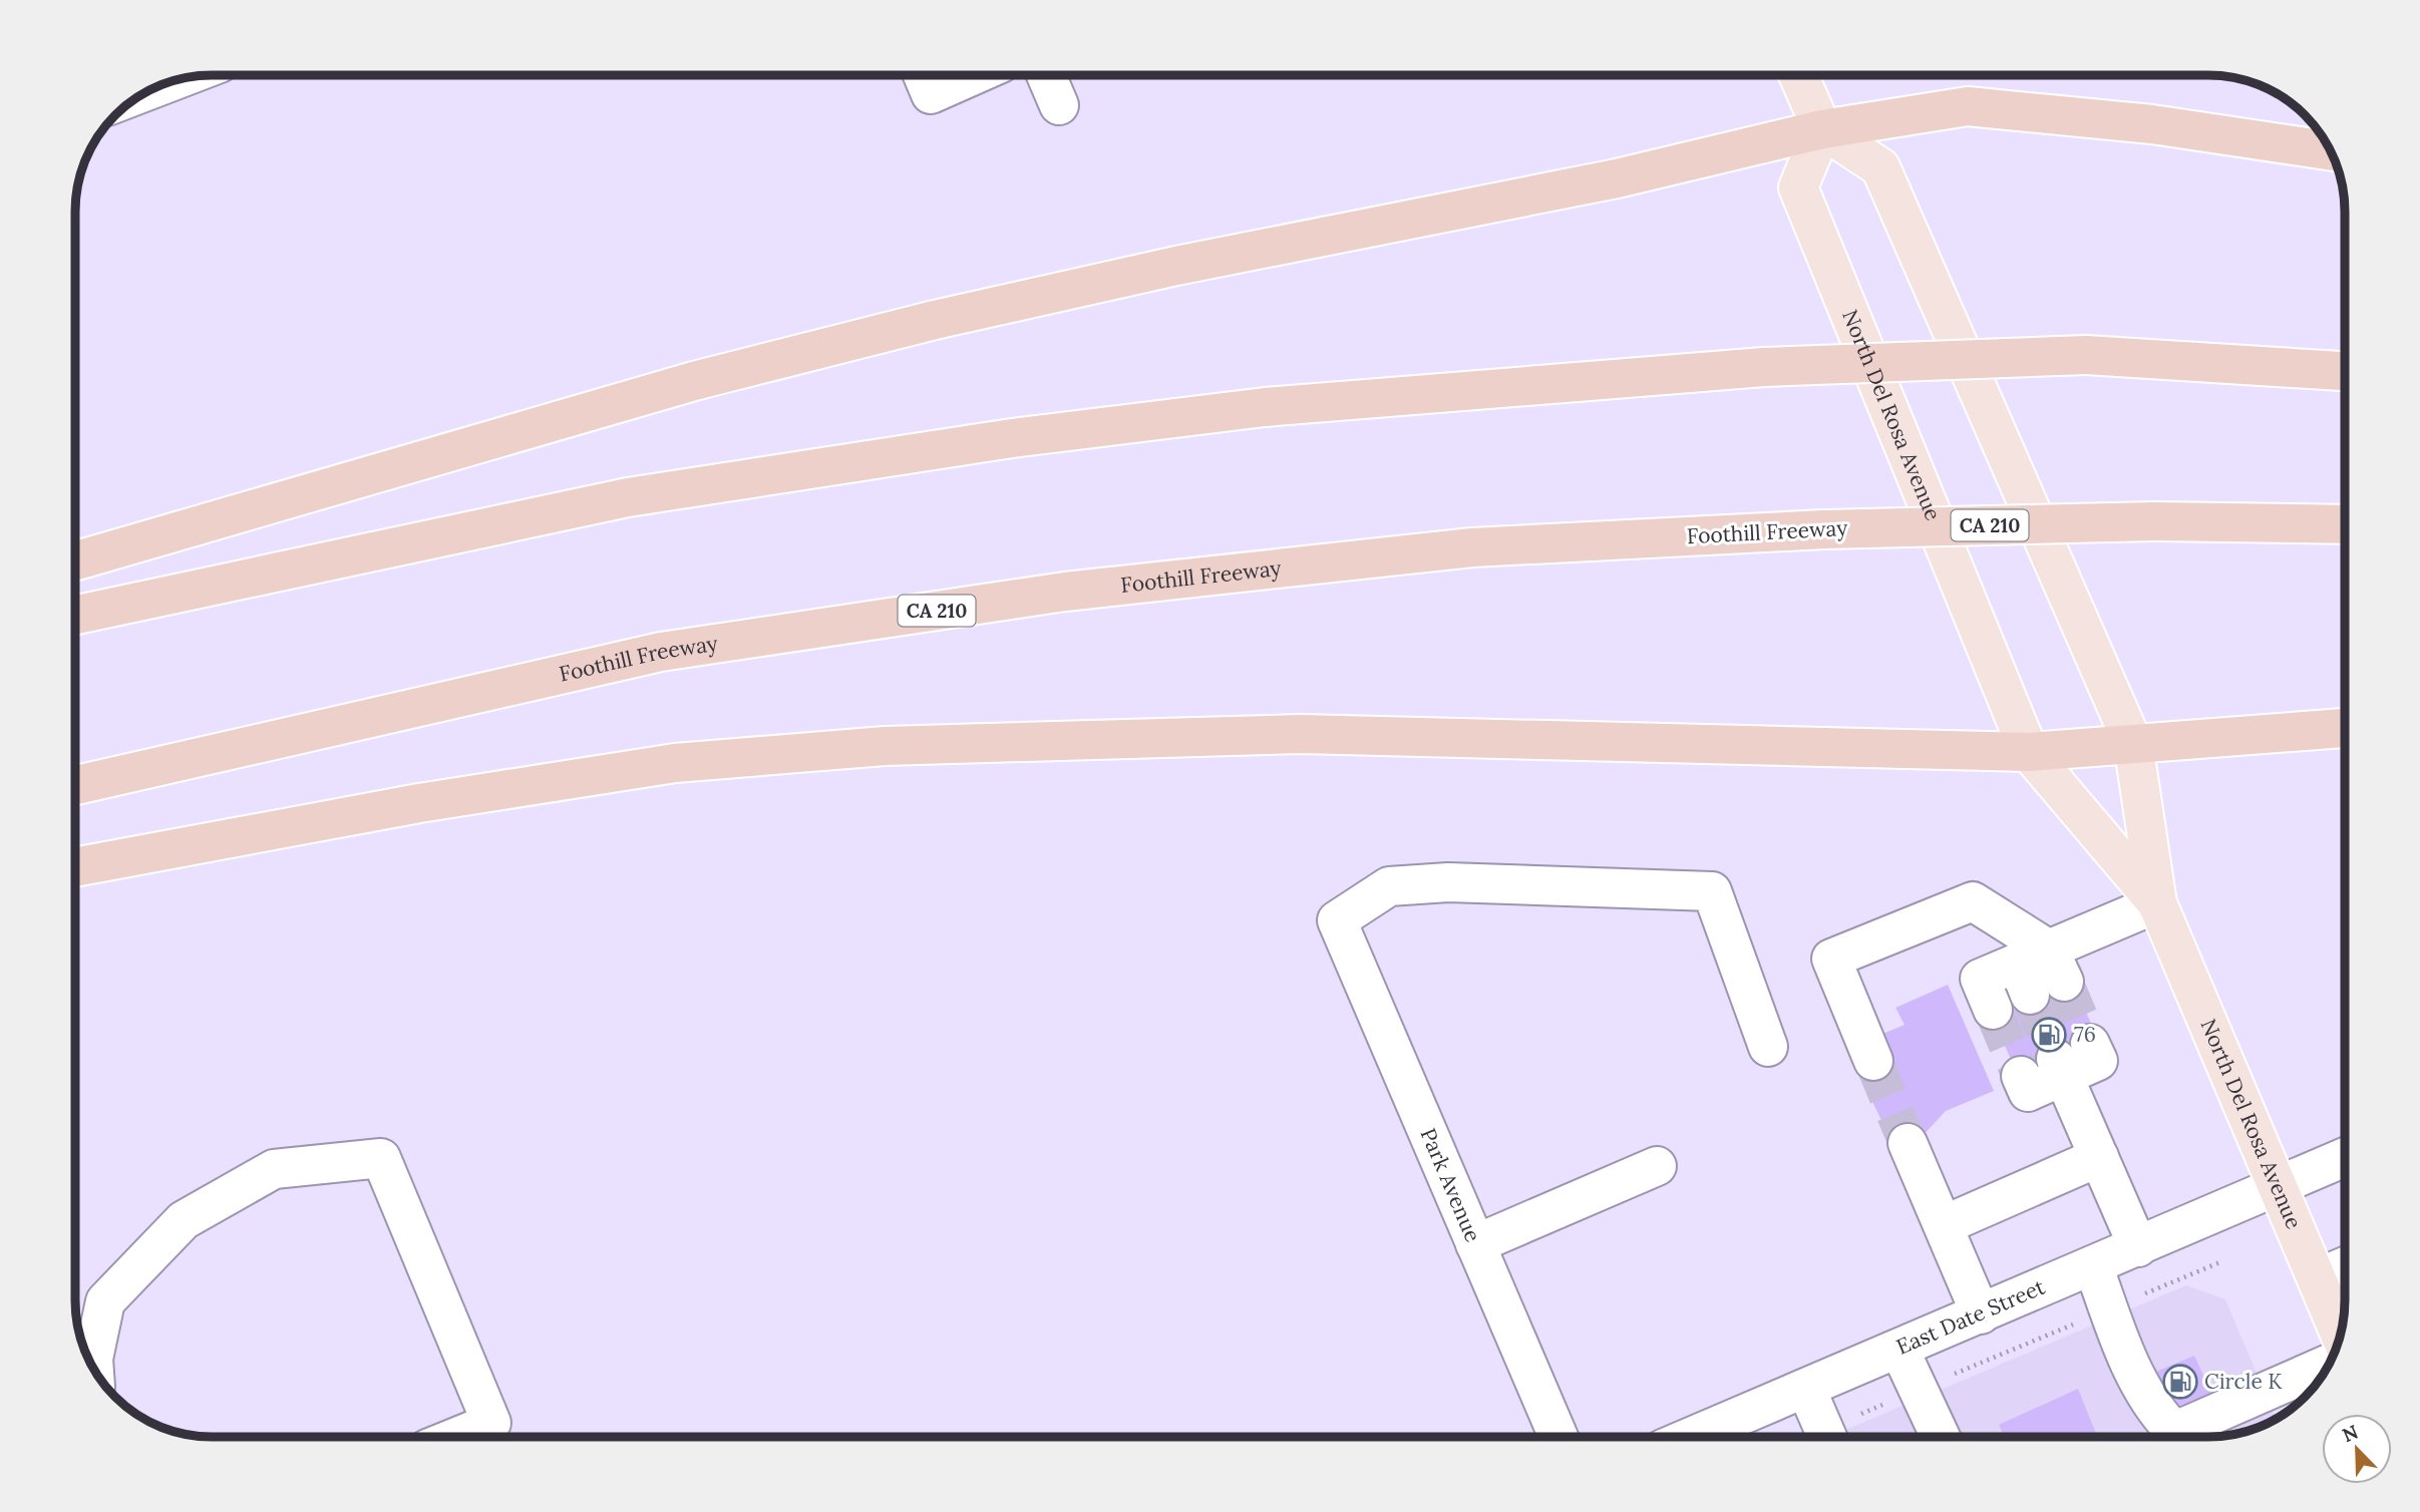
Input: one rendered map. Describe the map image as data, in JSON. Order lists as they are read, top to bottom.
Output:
{
  "streets": {
    "highway": ["CA 210", "Foothill Freeway"],
    "main road": ["North Del Rosa Avenue"],
    "street": ["Park Avenue", "East Date Street"]
  },
  "crossings": [
    ["North Del Rosa Avenue", "East Date Street"]
  ],
  "places": {
    "fuel station": ["76", "Circle K"]
  },
  "north": "top left"
}
